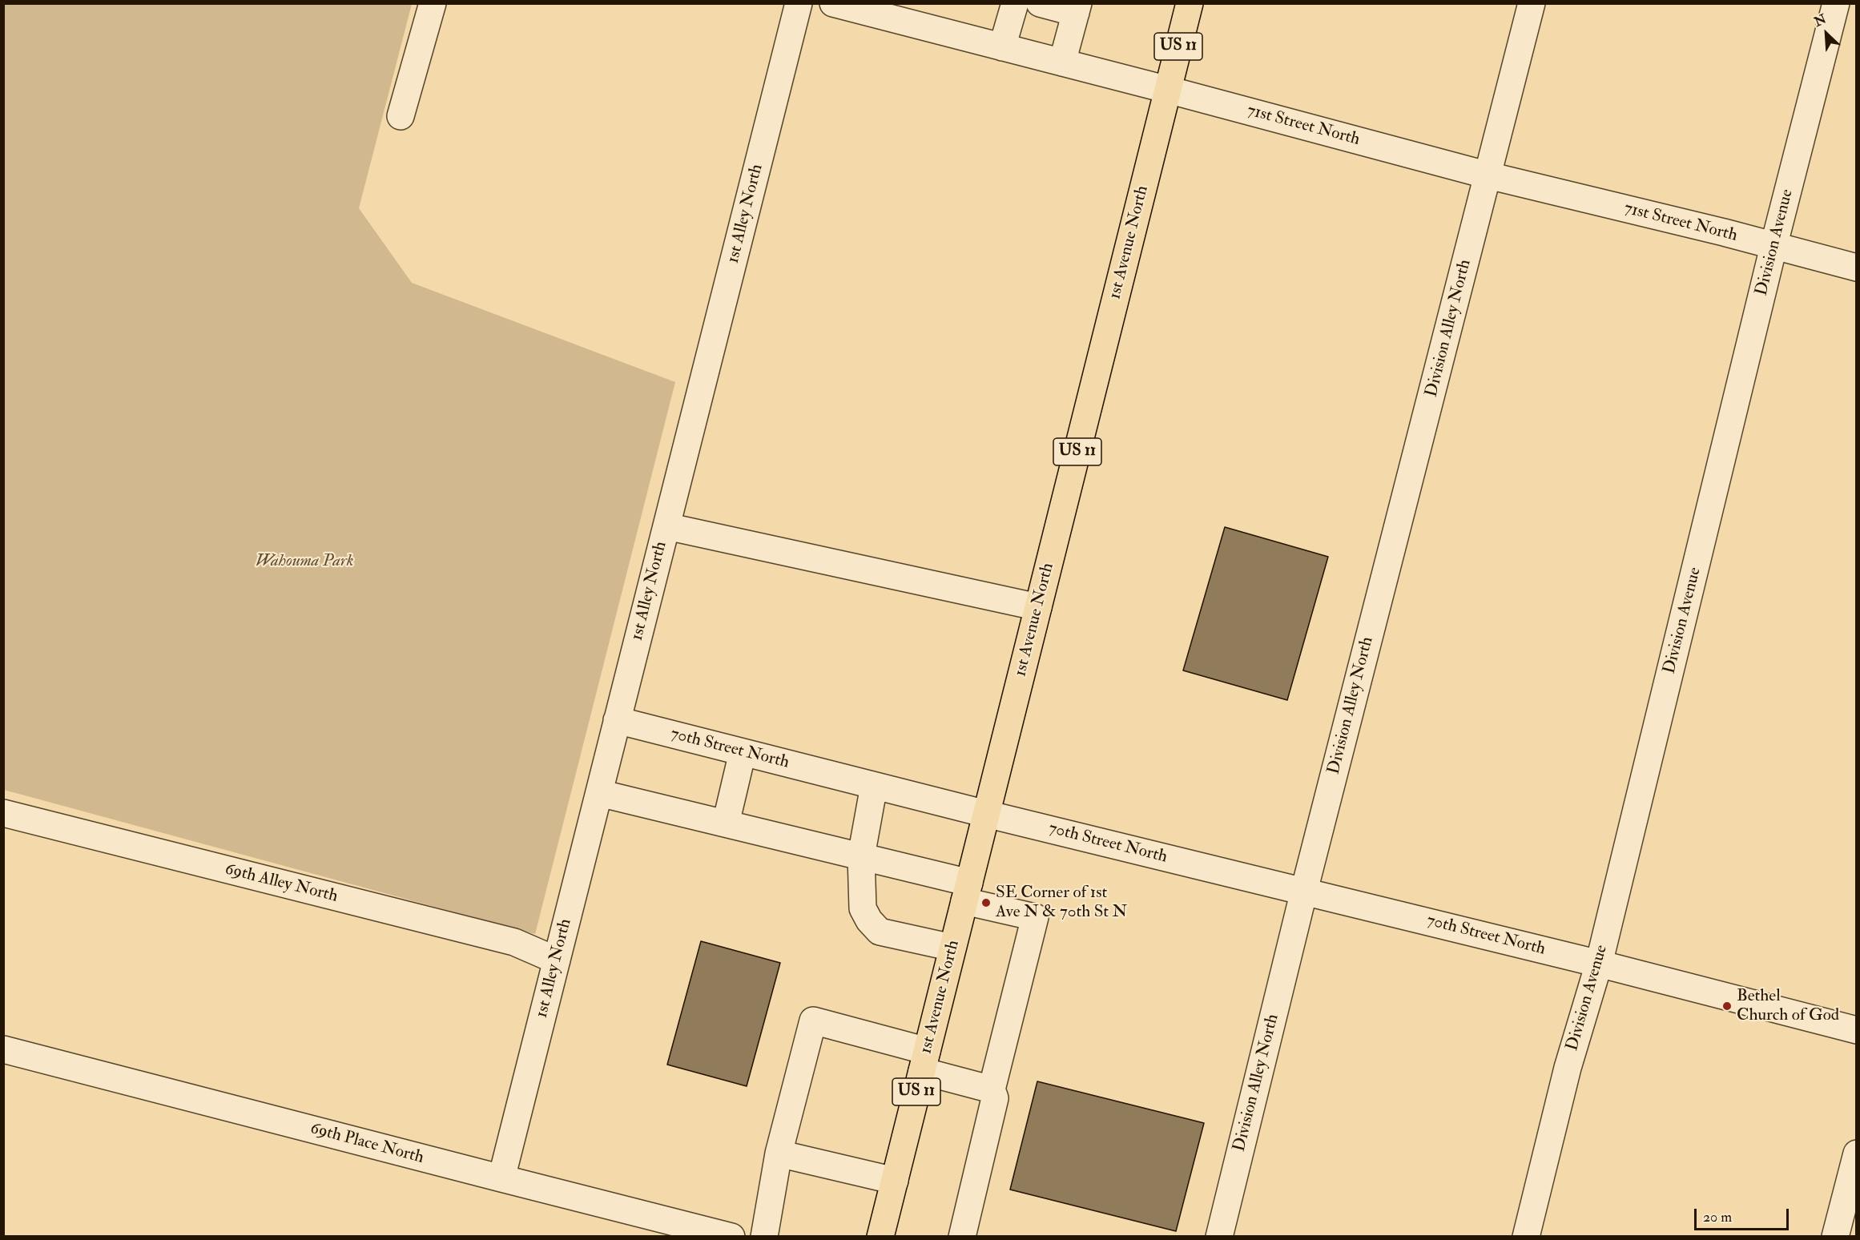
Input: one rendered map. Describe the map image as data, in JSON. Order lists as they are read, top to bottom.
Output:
{
  "streets": {
    "main road": ["US 11", "1st Avenue North"],
    "street": [
      "71st Street North",
      "1st Alley North",
      "Division Avenue",
      "Division Alley North",
      "70th Street North",
      "69th Alley North",
      "69th Place North"
    ]
  },
  "crossings": [
    ["71st Street North", "1st Avenue North"],
    ["71st Street North", "Division Avenue"],
    ["71st Street North", "Division Alley North"],
    ["1st Alley North", "70th Street North"],
    ["1st Alley North", "69th Alley North"],
    ["1st Alley North", "69th Place North"],
    ["1st Avenue North", "70th Street North"],
    ["Division Avenue", "70th Street North"],
    ["Division Alley North", "70th Street North"]
  ],
  "parks": ["Wahouma Park"],
  "places": ["SE Corner of 1st Ave N & 70th St N", "Bethel Church of God"],
  "scale_bar": "20 m",
  "north": "top left"
}
